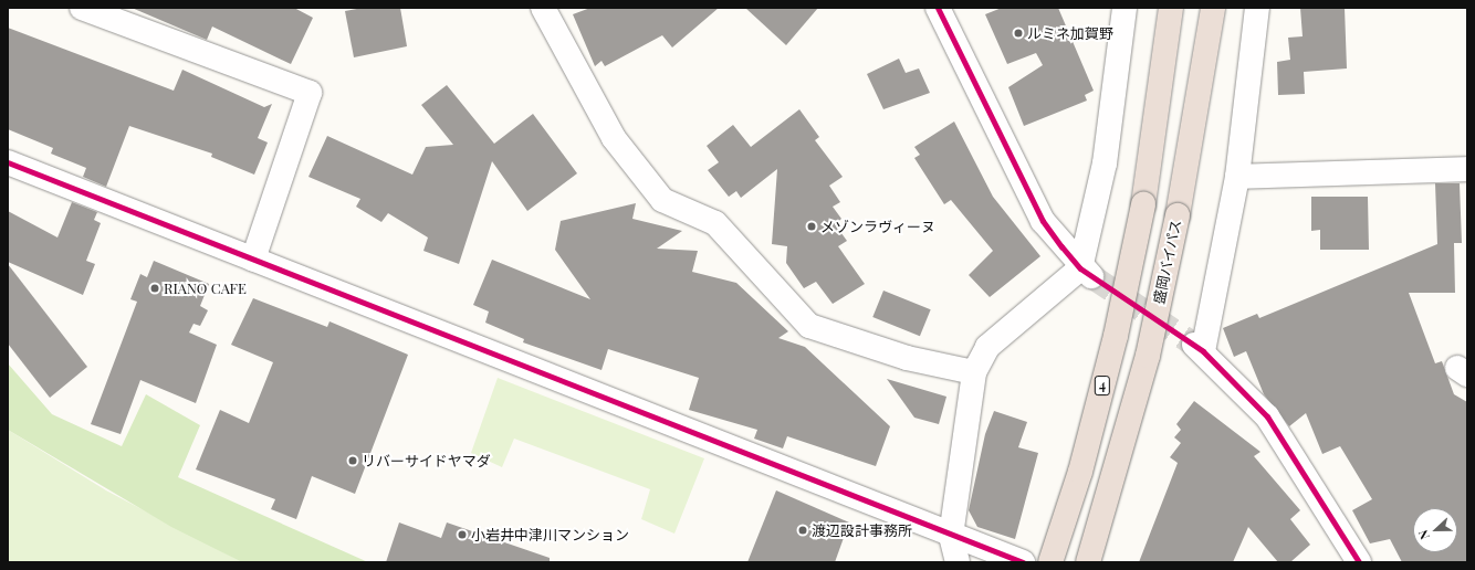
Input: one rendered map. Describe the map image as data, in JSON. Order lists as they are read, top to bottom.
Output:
{
  "streets": {
    "highway": ["盛岡バイパス", "4"]
  },
  "places": [
    "ルミネ加賀野",
    "メゾンラヴィーヌ",
    "RIANO CAFE",
    "リバーサイドヤマダ",
    "渡辺設計事務所",
    "小岩井中津川マンション"
  ],
  "north": "left"
}
